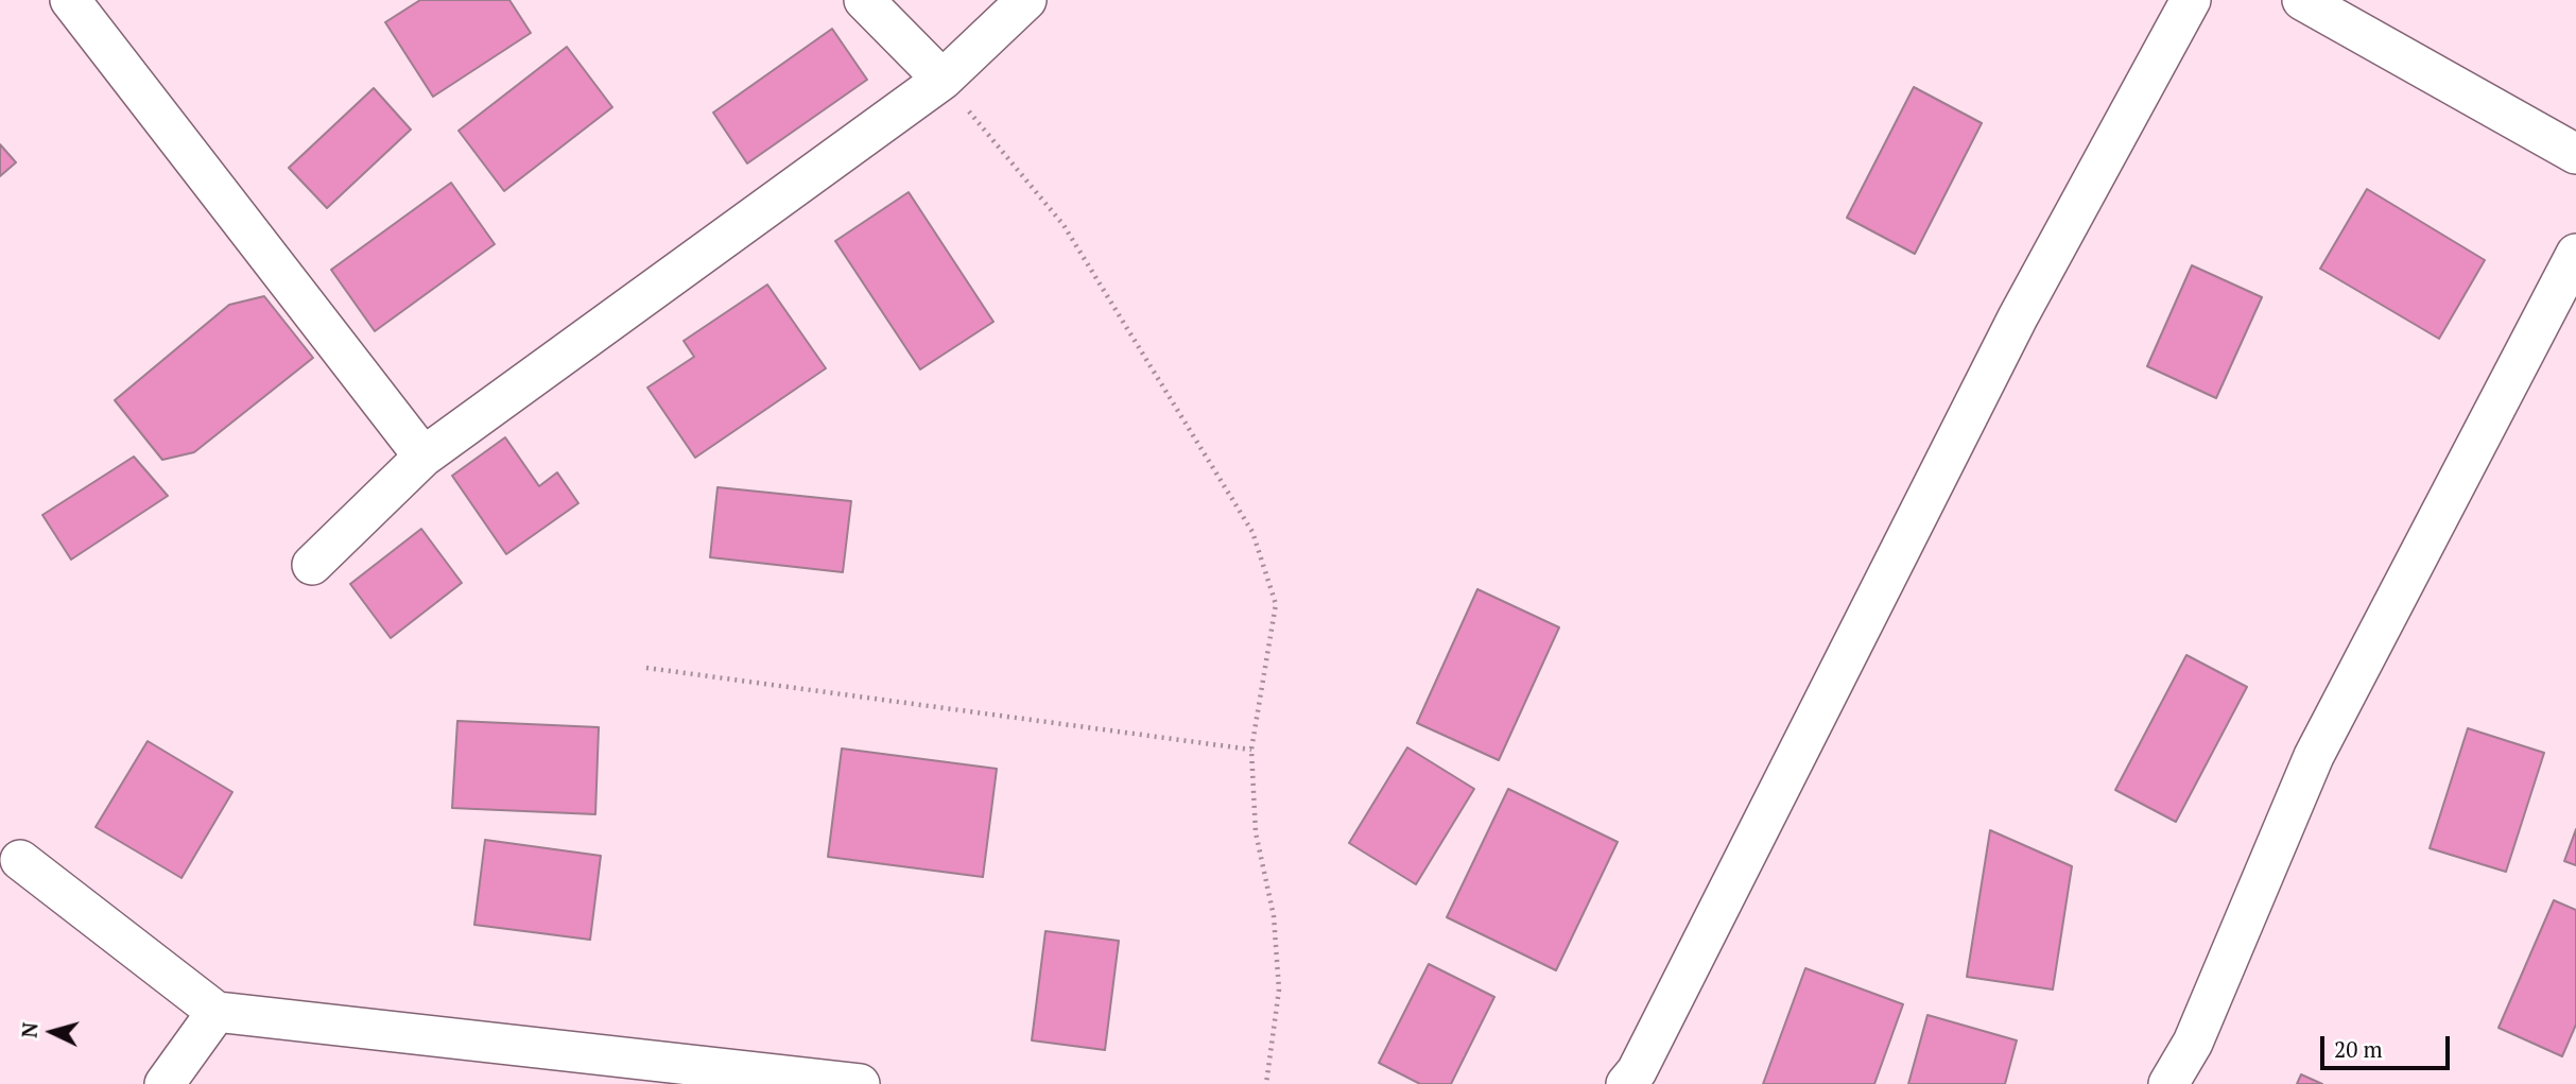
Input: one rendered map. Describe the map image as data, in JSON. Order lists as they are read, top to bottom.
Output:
{
  "scale_bar": "20 m",
  "north": "left"
}
